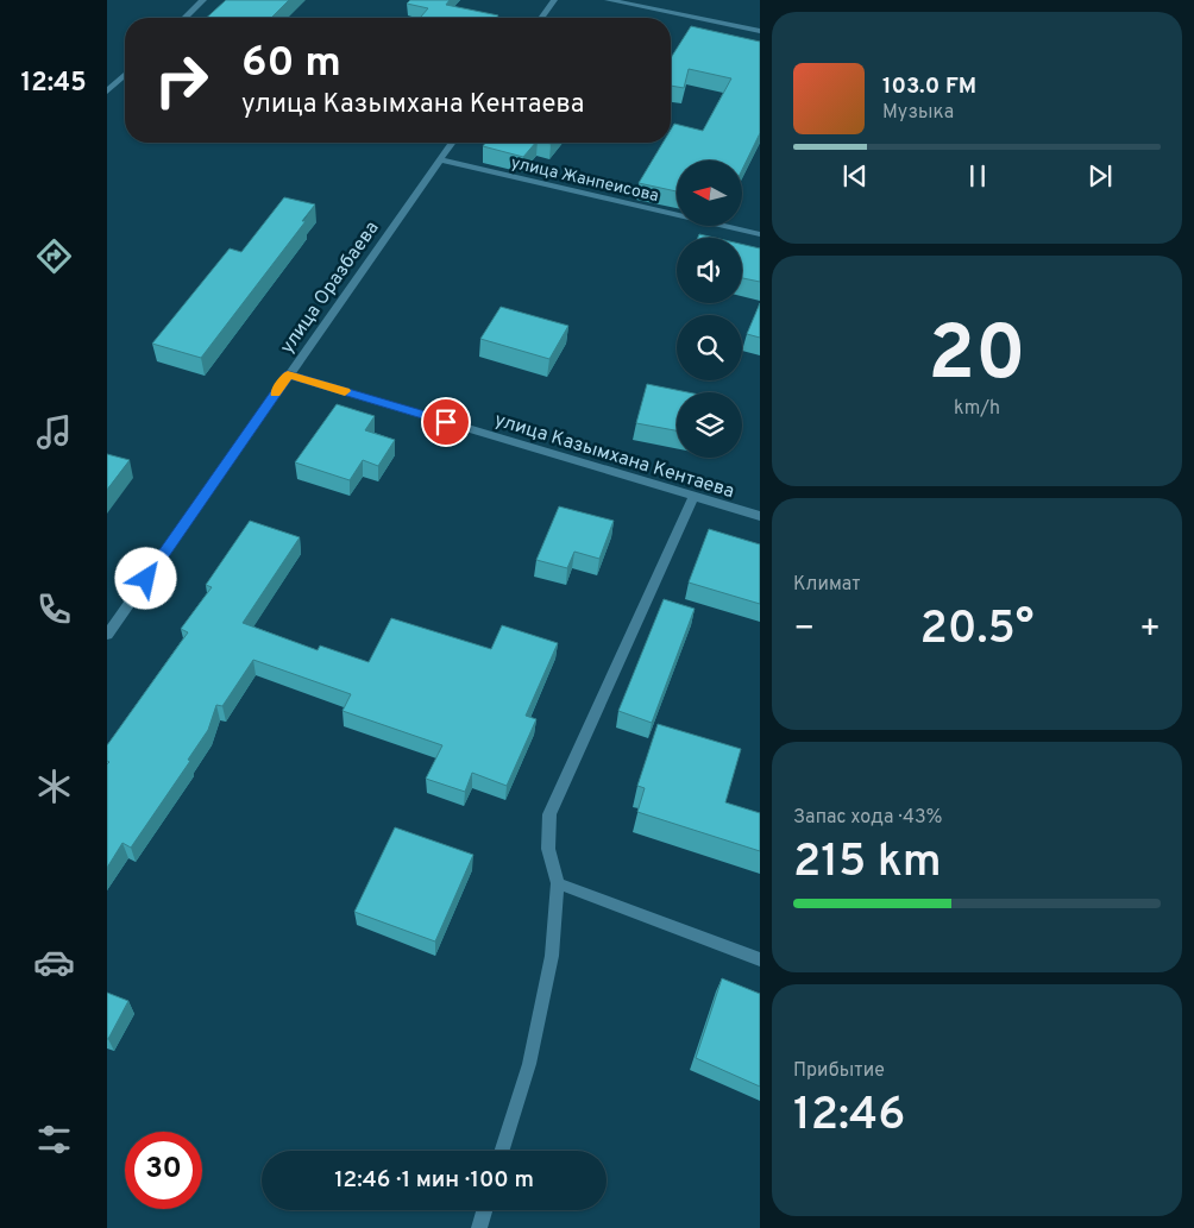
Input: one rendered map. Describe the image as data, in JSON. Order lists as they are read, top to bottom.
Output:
{
  "streets": {
    "street": ["улица Жанпеисова", "улица Оразбаева", "улица Казымхана Кентаева"]
  },
  "crossings": [
    ["улица Жанпеисова", "улица Оразбаева"],
    ["улица Оразбаева", "улица Казымхана Кентаева"]
  ],
  "north": "left",
  "page": {
    "tabs": "12:45",
    "turn": ["60 m", "улица Казымхана Кентаева"],
    "song": ["103.0 FM", "Музыка"],
    "tile": [
      ["20", "km/h"],
      "Климат",
      ["Запас хода · 43%", "215 km"],
      ["Прибытие", "12:46"]
    ],
    "heat": ["−", "20.5°", "+"],
    "limit": "30",
    "trip": "12:46 · 1 мин · 100 m"
  }
}
